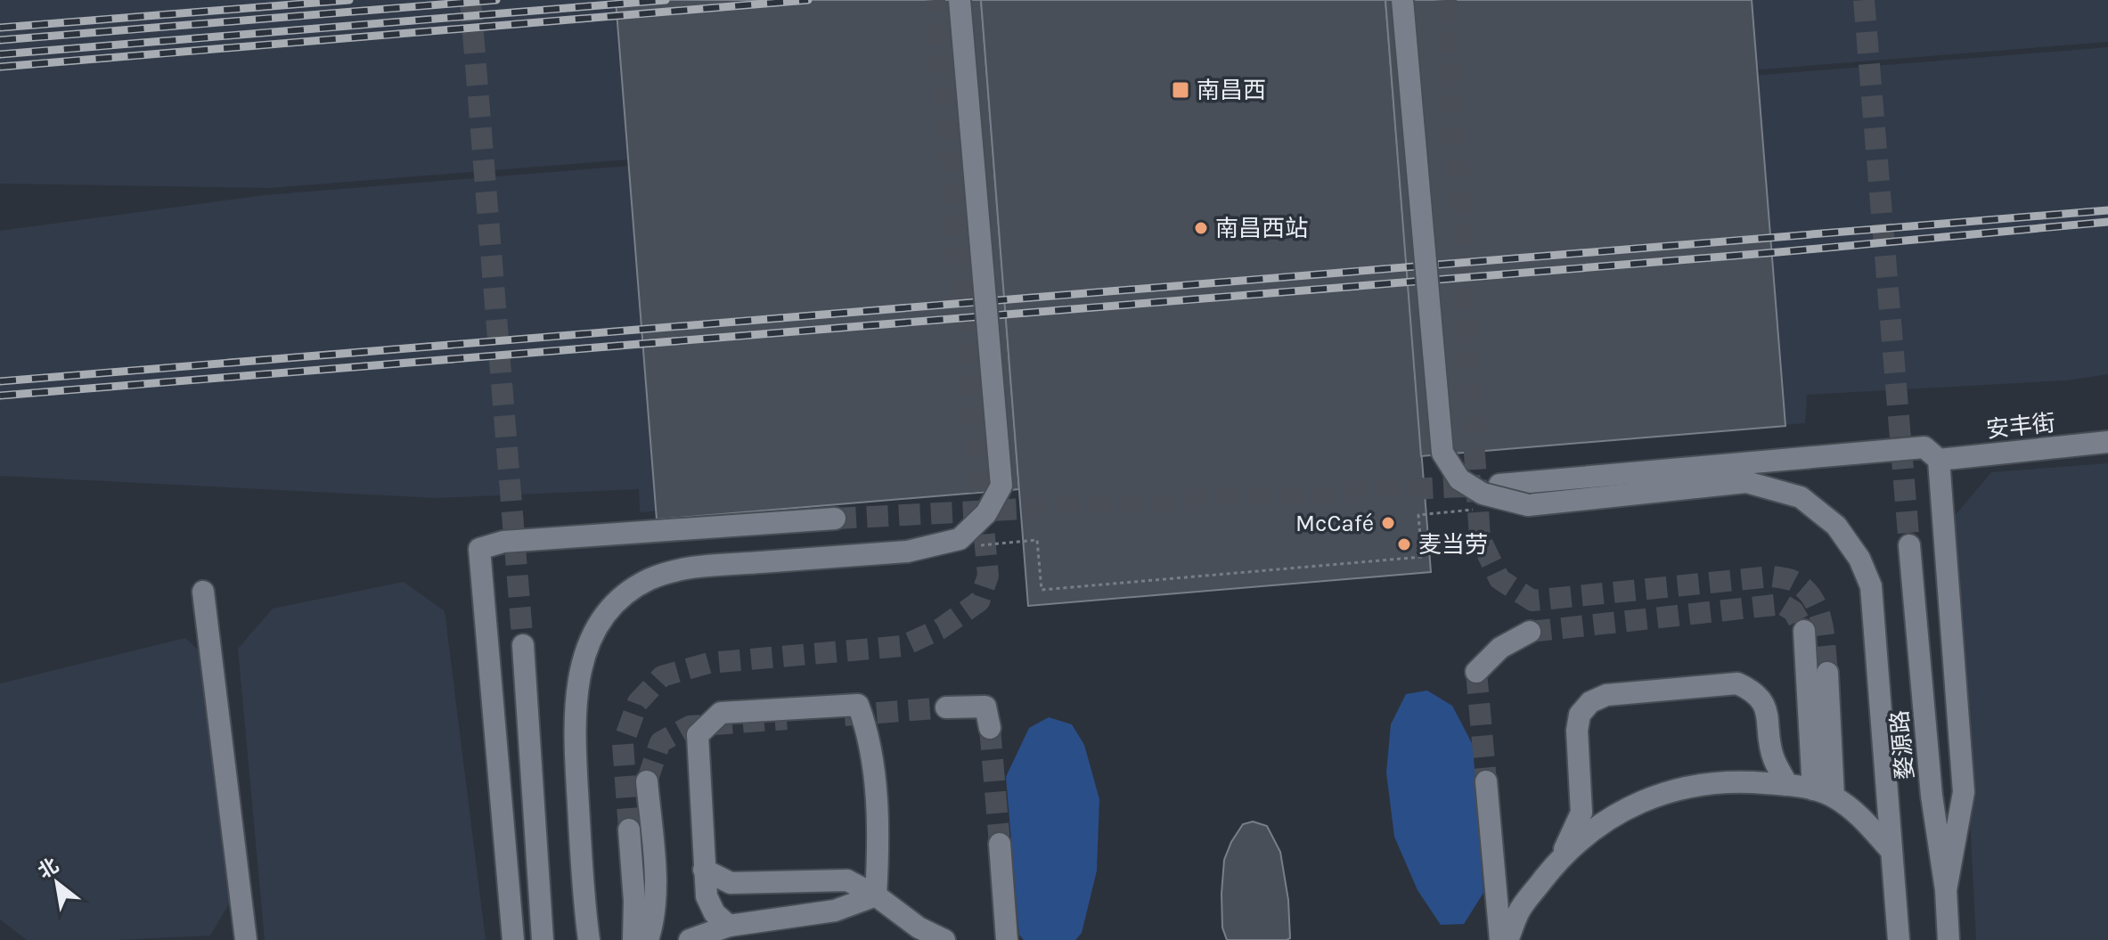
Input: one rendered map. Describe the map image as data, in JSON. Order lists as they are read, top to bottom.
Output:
{
  "streets": {
    "street": ["安丰街", "婺源路"]
  },
  "places": {
    "transit": ["南昌西"],
    "other": ["南昌西站", "McCafé", "麦当劳"]
  },
  "north": "top left"
}
